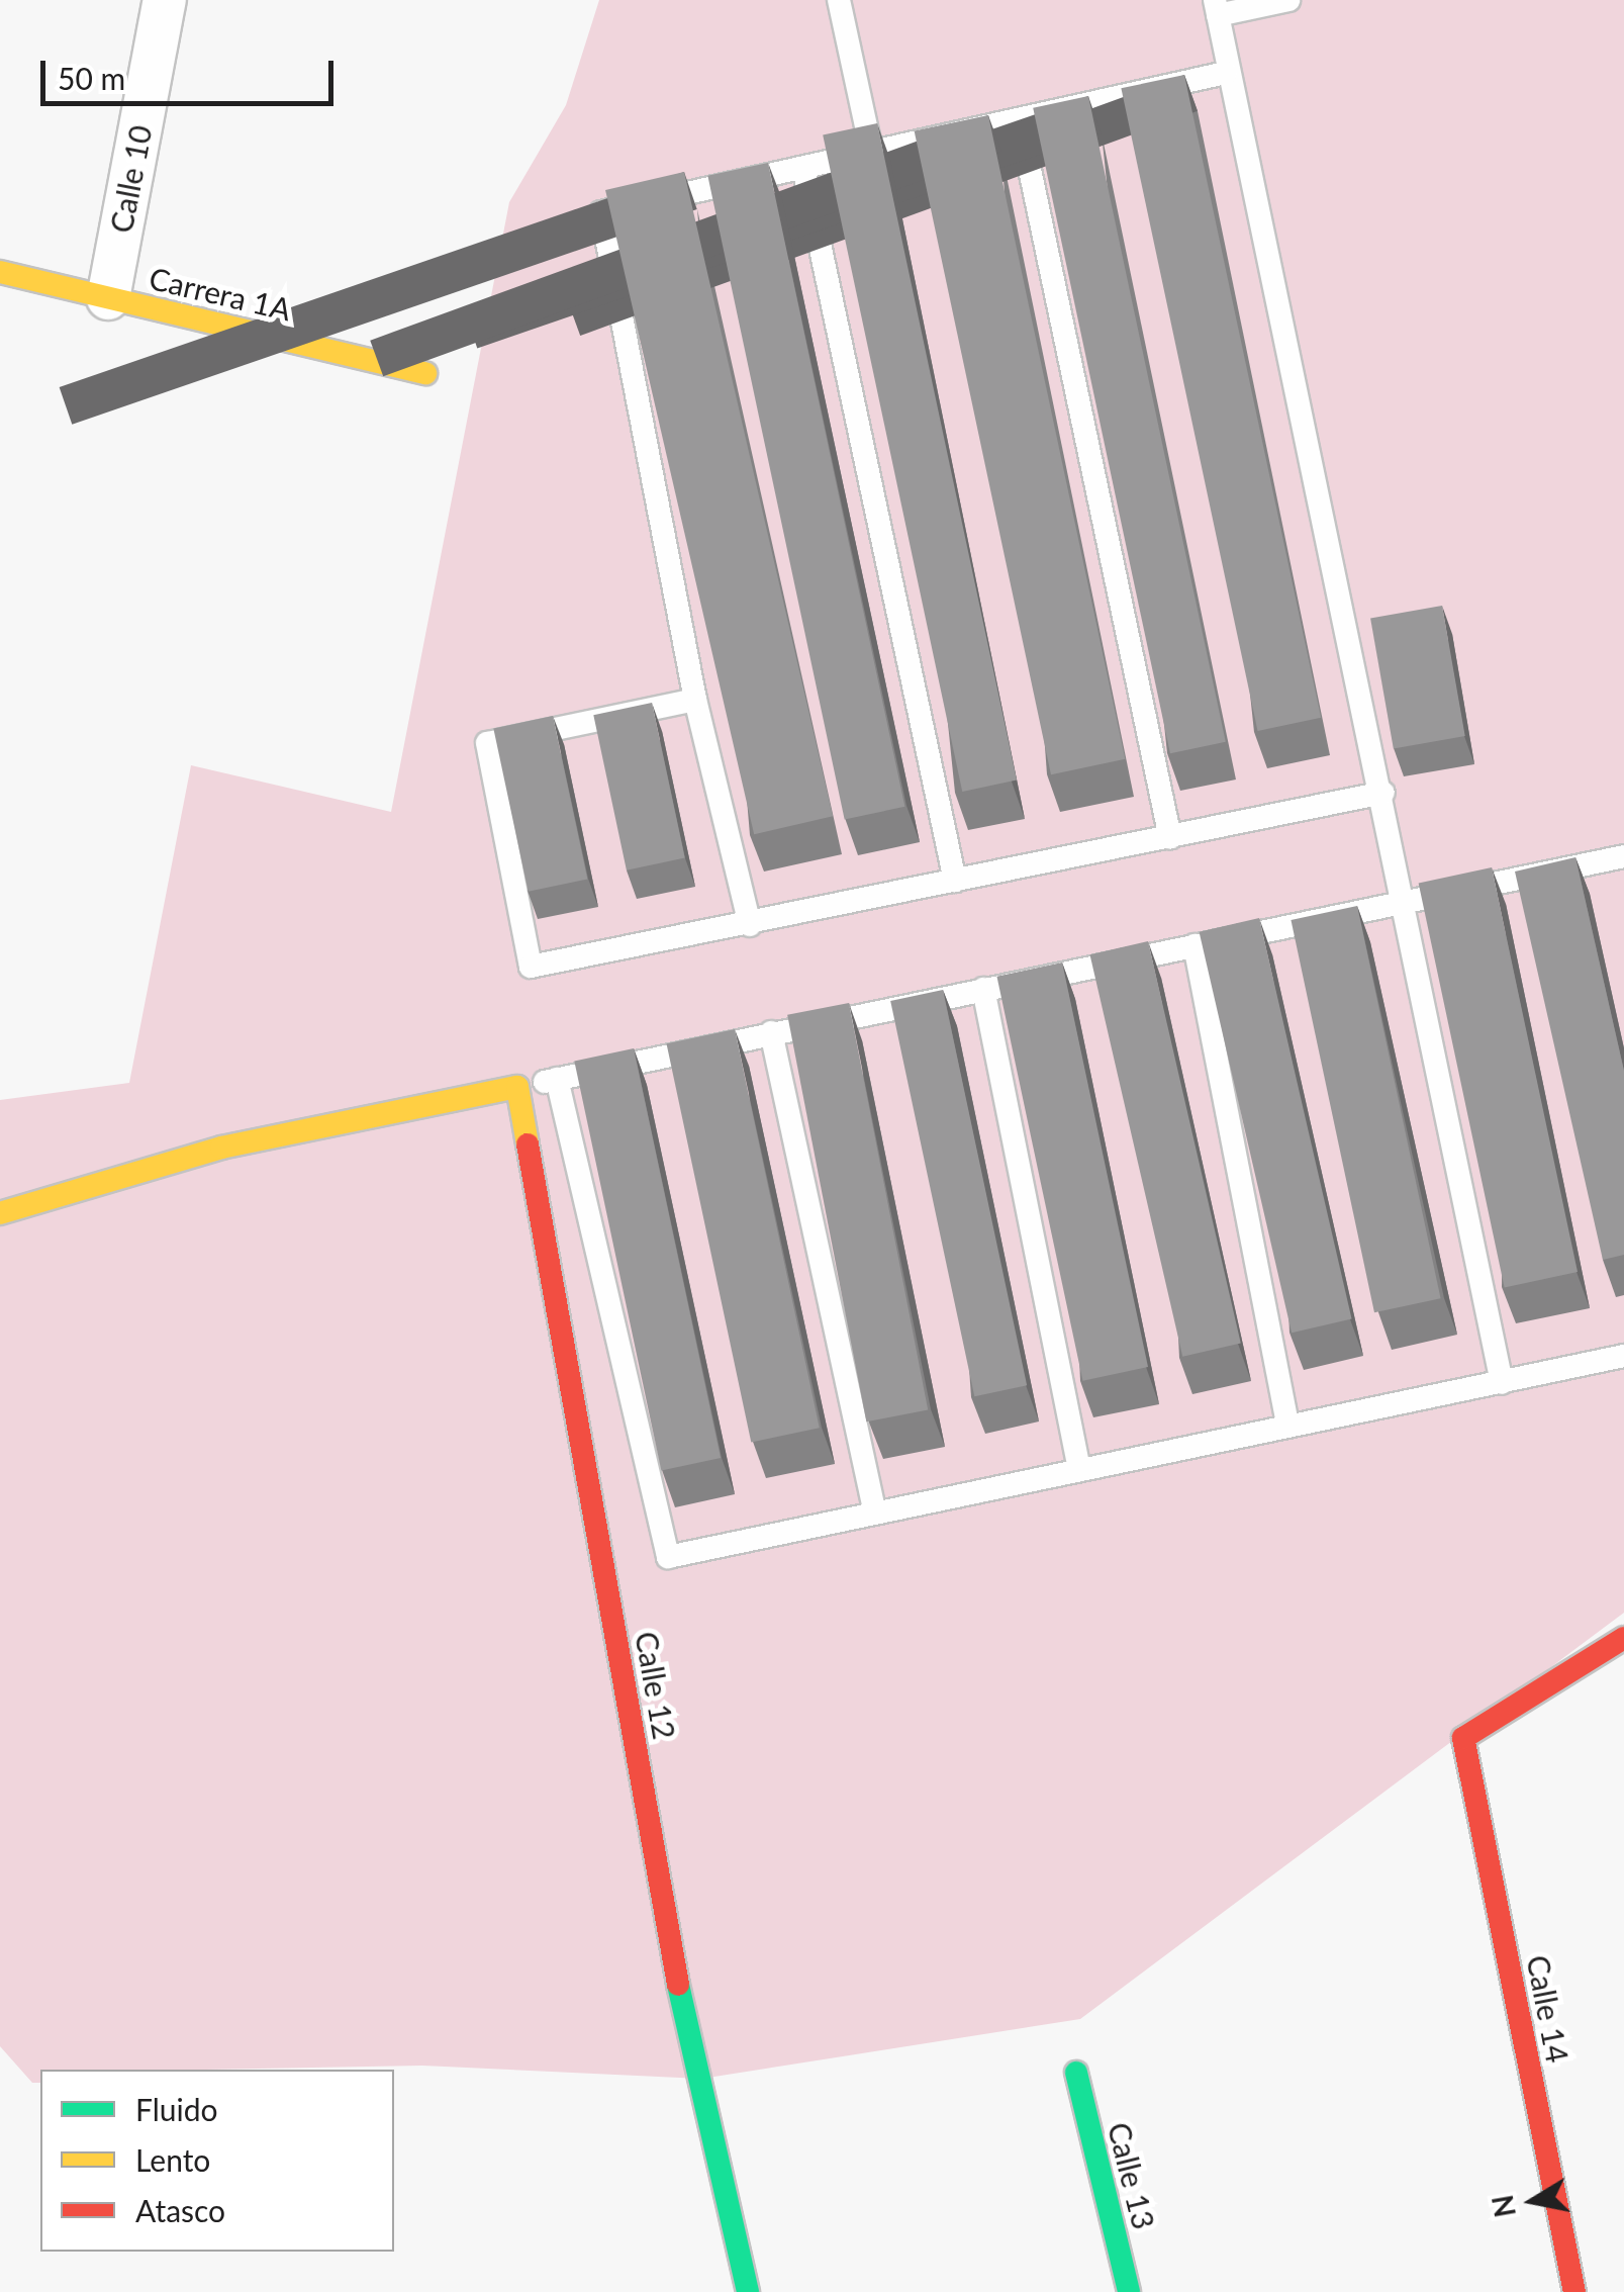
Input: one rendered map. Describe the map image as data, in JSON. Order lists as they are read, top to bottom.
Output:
{
  "streets": {
    "street": [
      "Calle 10",
      "Carrera 1A",
      "Calle 12",
      "Calle 14",
      "Calle 13"
    ]
  },
  "crossings": [
    ["Calle 10", "Carrera 1A"]
  ],
  "legend": ["Fluido", "Lento", "Atasco"],
  "scale_bar": "50 m",
  "north": "left"
}
